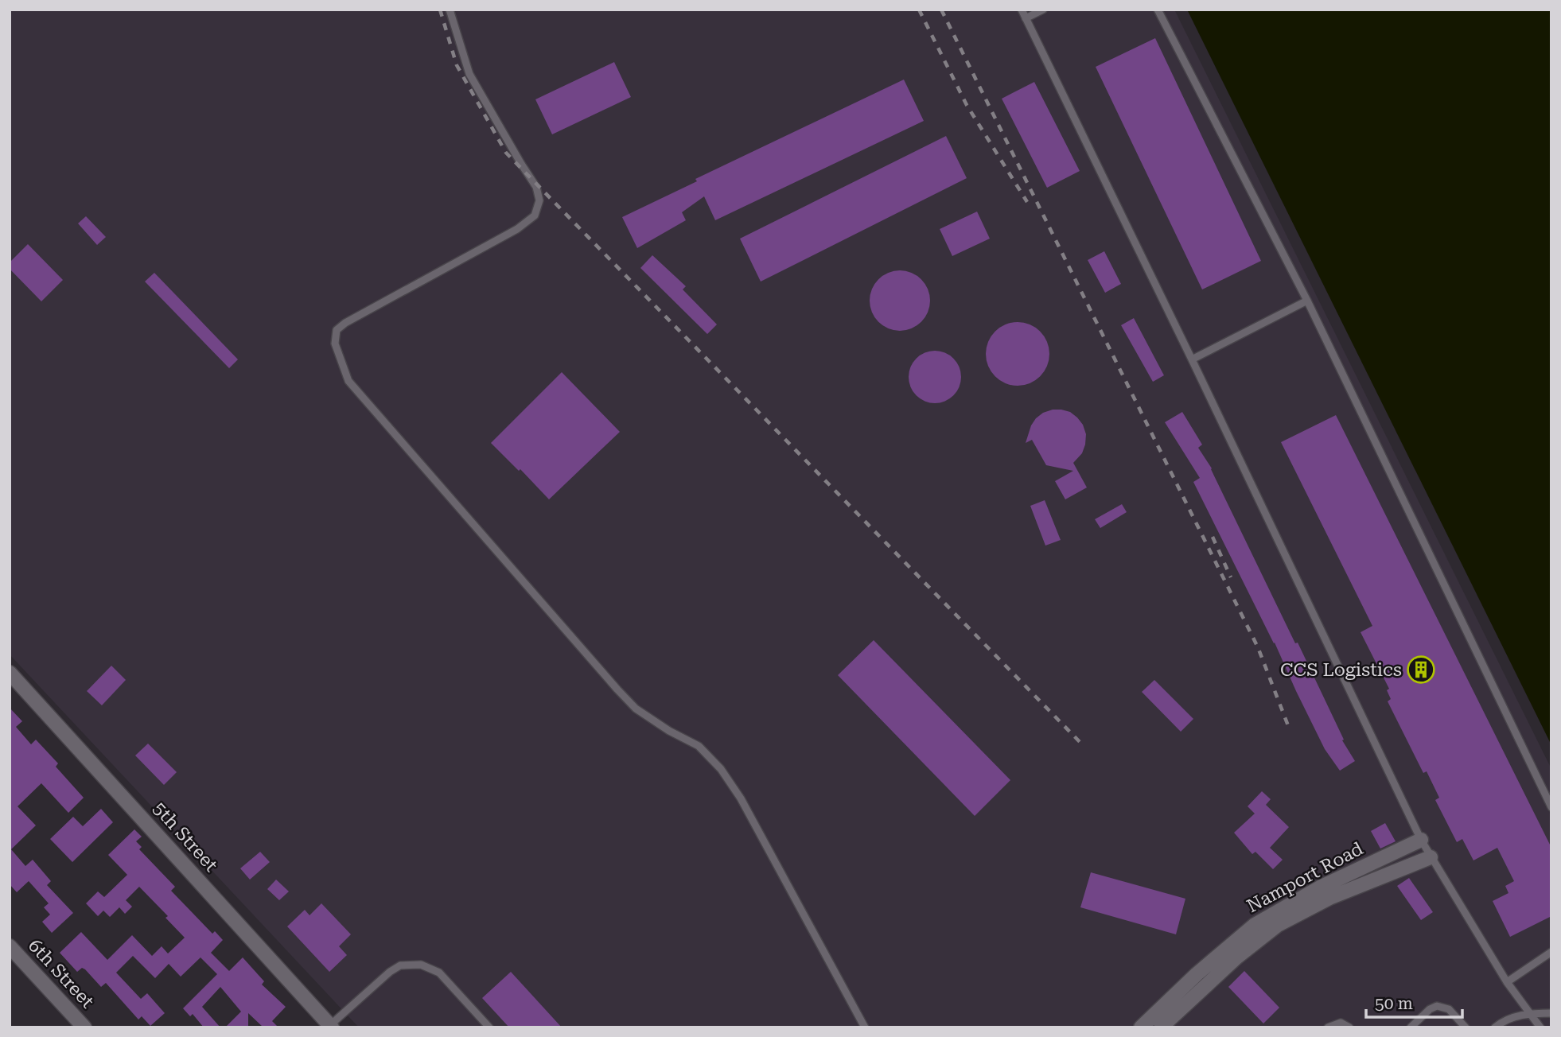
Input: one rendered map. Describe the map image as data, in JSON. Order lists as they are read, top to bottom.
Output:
{
  "streets": {
    "street": ["5th Street", "Namport Road", "6th Street"]
  },
  "places": {
    "building": ["CCS Logistics"]
  },
  "scale_bar": "50 m"
}
